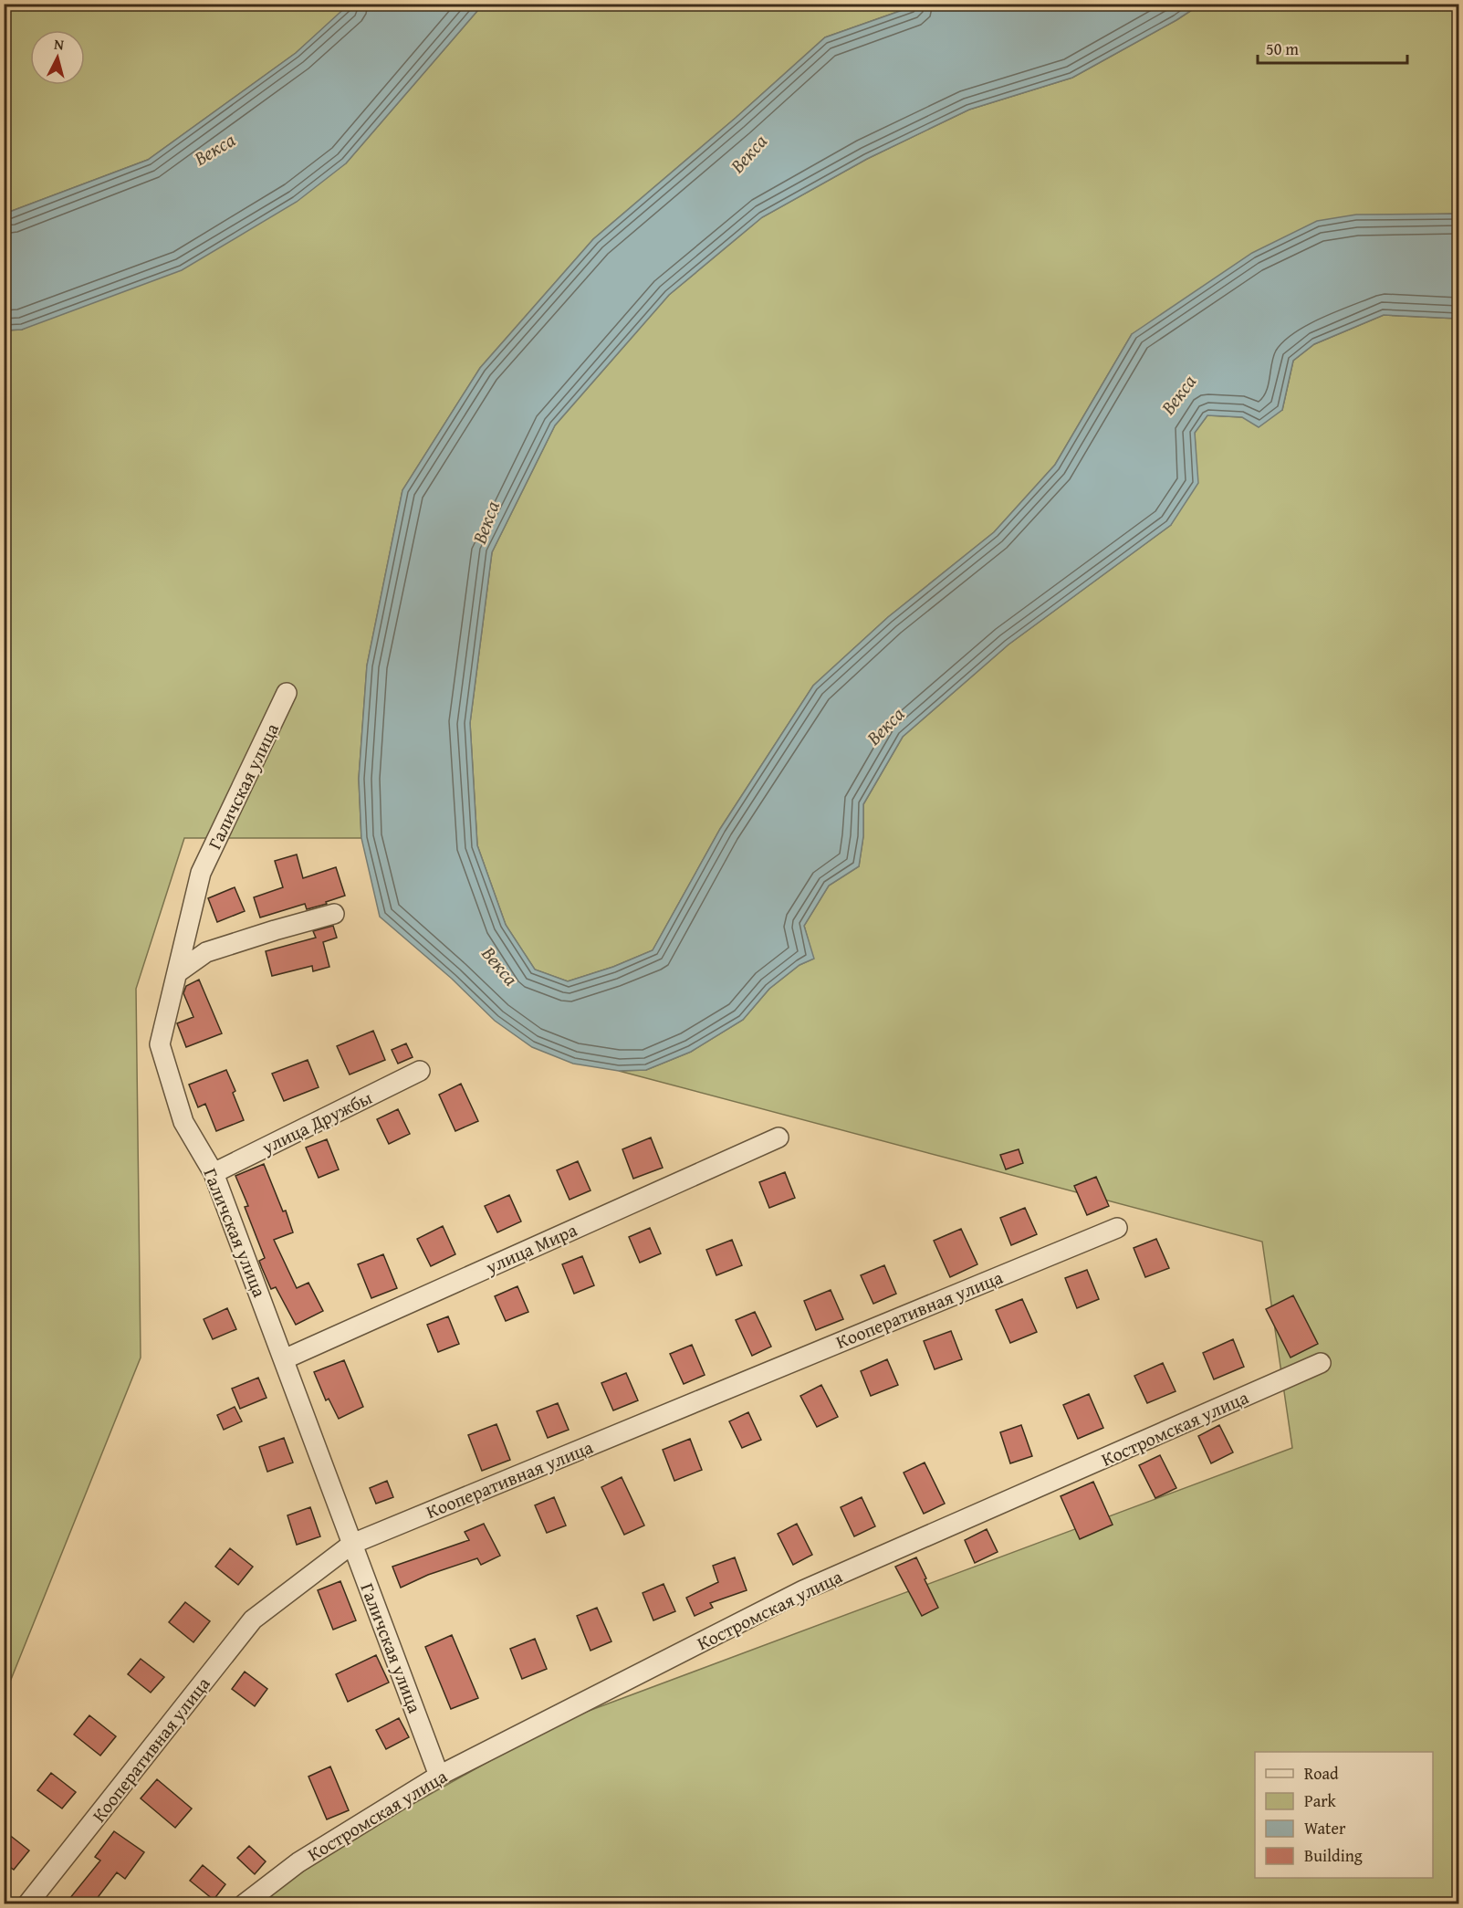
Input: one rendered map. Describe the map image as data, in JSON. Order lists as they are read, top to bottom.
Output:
{
  "streets": {
    "street": [
      "Галичская улица",
      "улица Дружбы",
      "улица Мира",
      "Кооперативная улица",
      "Костромская улица"
    ]
  },
  "crossings": [
    ["Галичская улица", "улица Дружбы"],
    ["Галичская улица", "улица Мира"],
    ["Галичская улица", "Кооперативная улица"],
    ["Галичская улица", "Костромская улица"]
  ],
  "water": ["Векса"],
  "legend": [
    "Road",
    "Park",
    "Water",
    "Building"
  ],
  "scale_bar": "50 m",
  "north": "top"
}
